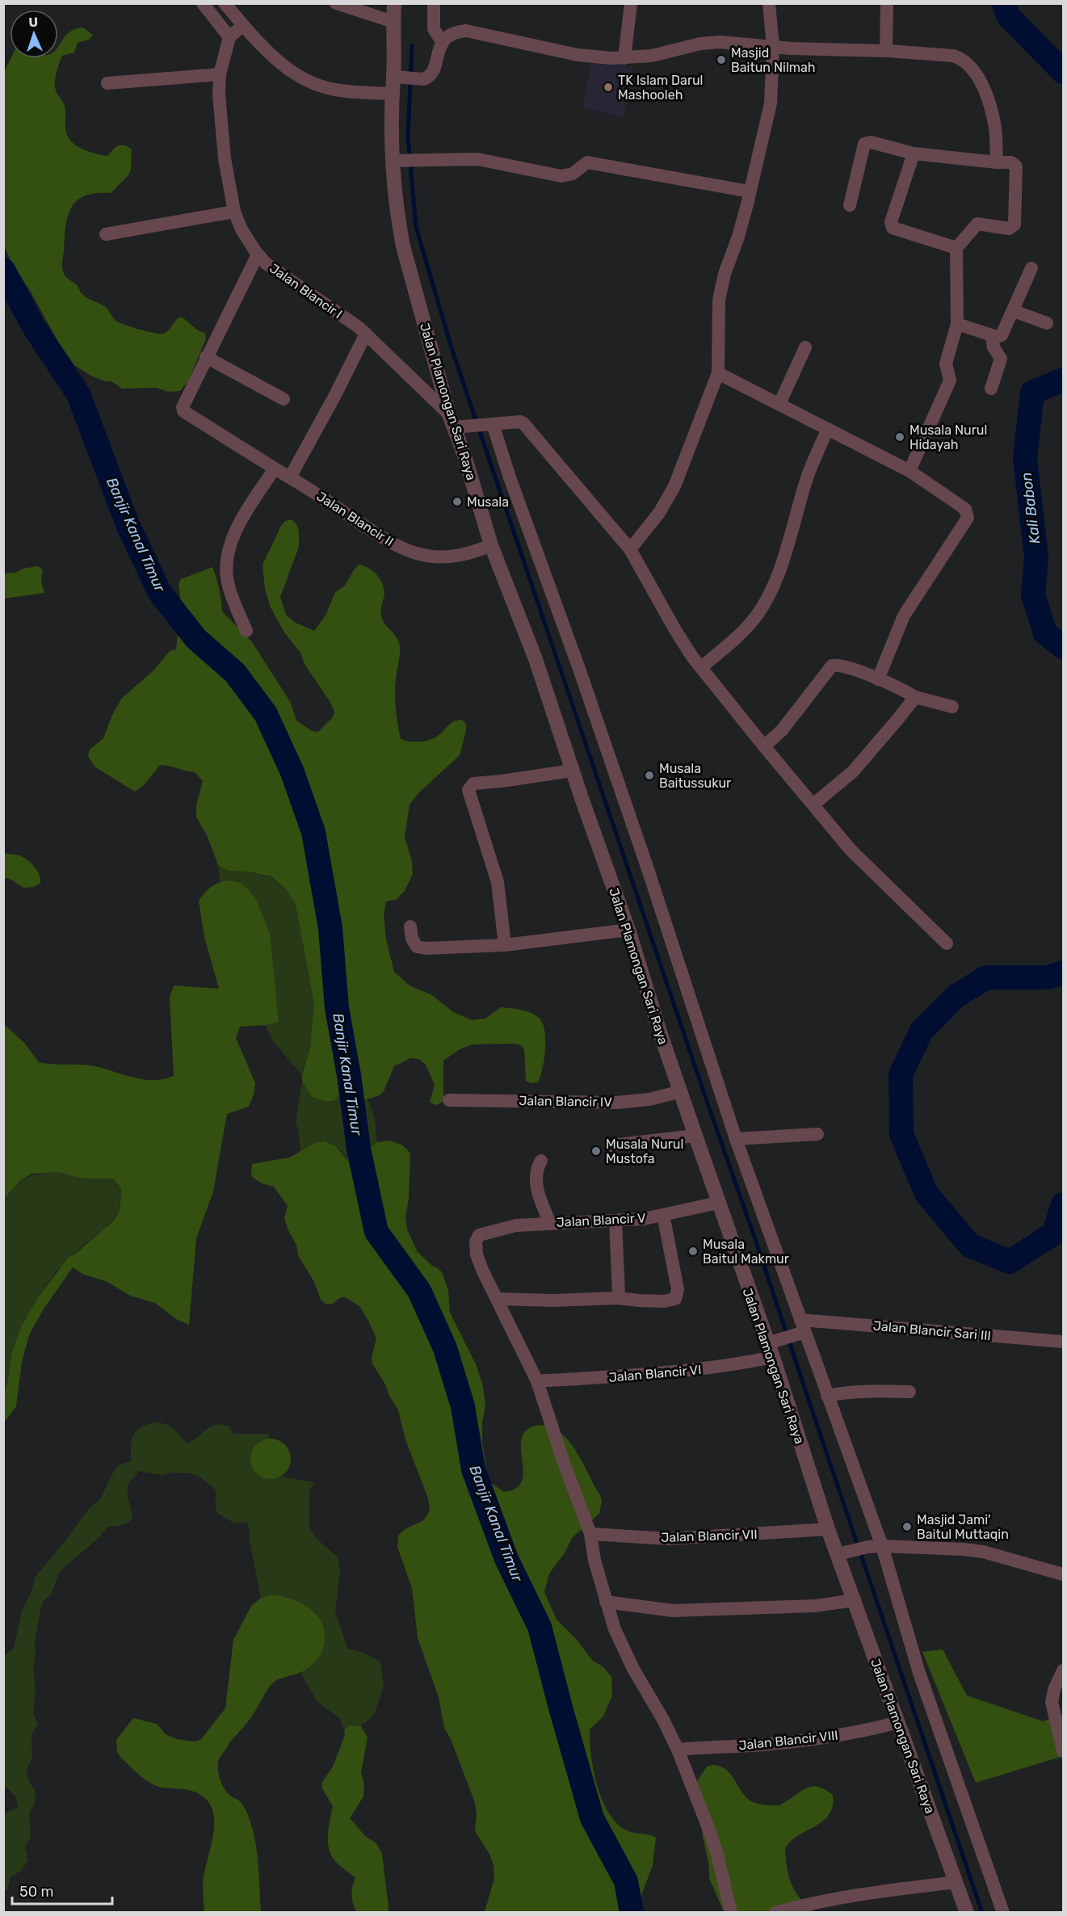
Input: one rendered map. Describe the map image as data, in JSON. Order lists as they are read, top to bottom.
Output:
{
  "streets": {
    "street": [
      "Jalan Blancir I",
      "Jalan Plamongan Sari Raya",
      "Jalan Blancir II",
      "Jalan Blancir IV",
      "Jalan Blancir V",
      "Jalan Blancir Sari III",
      "Jalan Blancir VI",
      "Jalan Blancir VII",
      "Jalan Blancir VIII"
    ]
  },
  "crossings": [
    ["Jalan Blancir I", "Jalan Plamongan Sari Raya"],
    ["Jalan Plamongan Sari Raya", "Jalan Blancir II"],
    ["Jalan Plamongan Sari Raya", "Jalan Blancir IV"],
    ["Jalan Plamongan Sari Raya", "Jalan Blancir V"],
    ["Jalan Plamongan Sari Raya", "Jalan Blancir VI"],
    ["Jalan Plamongan Sari Raya", "Jalan Blancir VII"],
    ["Jalan Plamongan Sari Raya", "Jalan Blancir VIII"],
    ["Jalan Blancir Sari III", "Jalan Blancir VI"]
  ],
  "water": ["Kali Babon", "Banjir Kanal Timur"],
  "places": [
    "Masjid Baitun Nilmah",
    "TK Islam Darul Mashooleh",
    "Musala Nurul Hidayah",
    "Musala",
    "Musala Baitussukur",
    "Musala Nurul Mustofa",
    "Musala Baitul Makmur",
    "Masjid Jami' Baitul Muttaqin"
  ],
  "scale_bar": "50 m",
  "north": "top"
}
